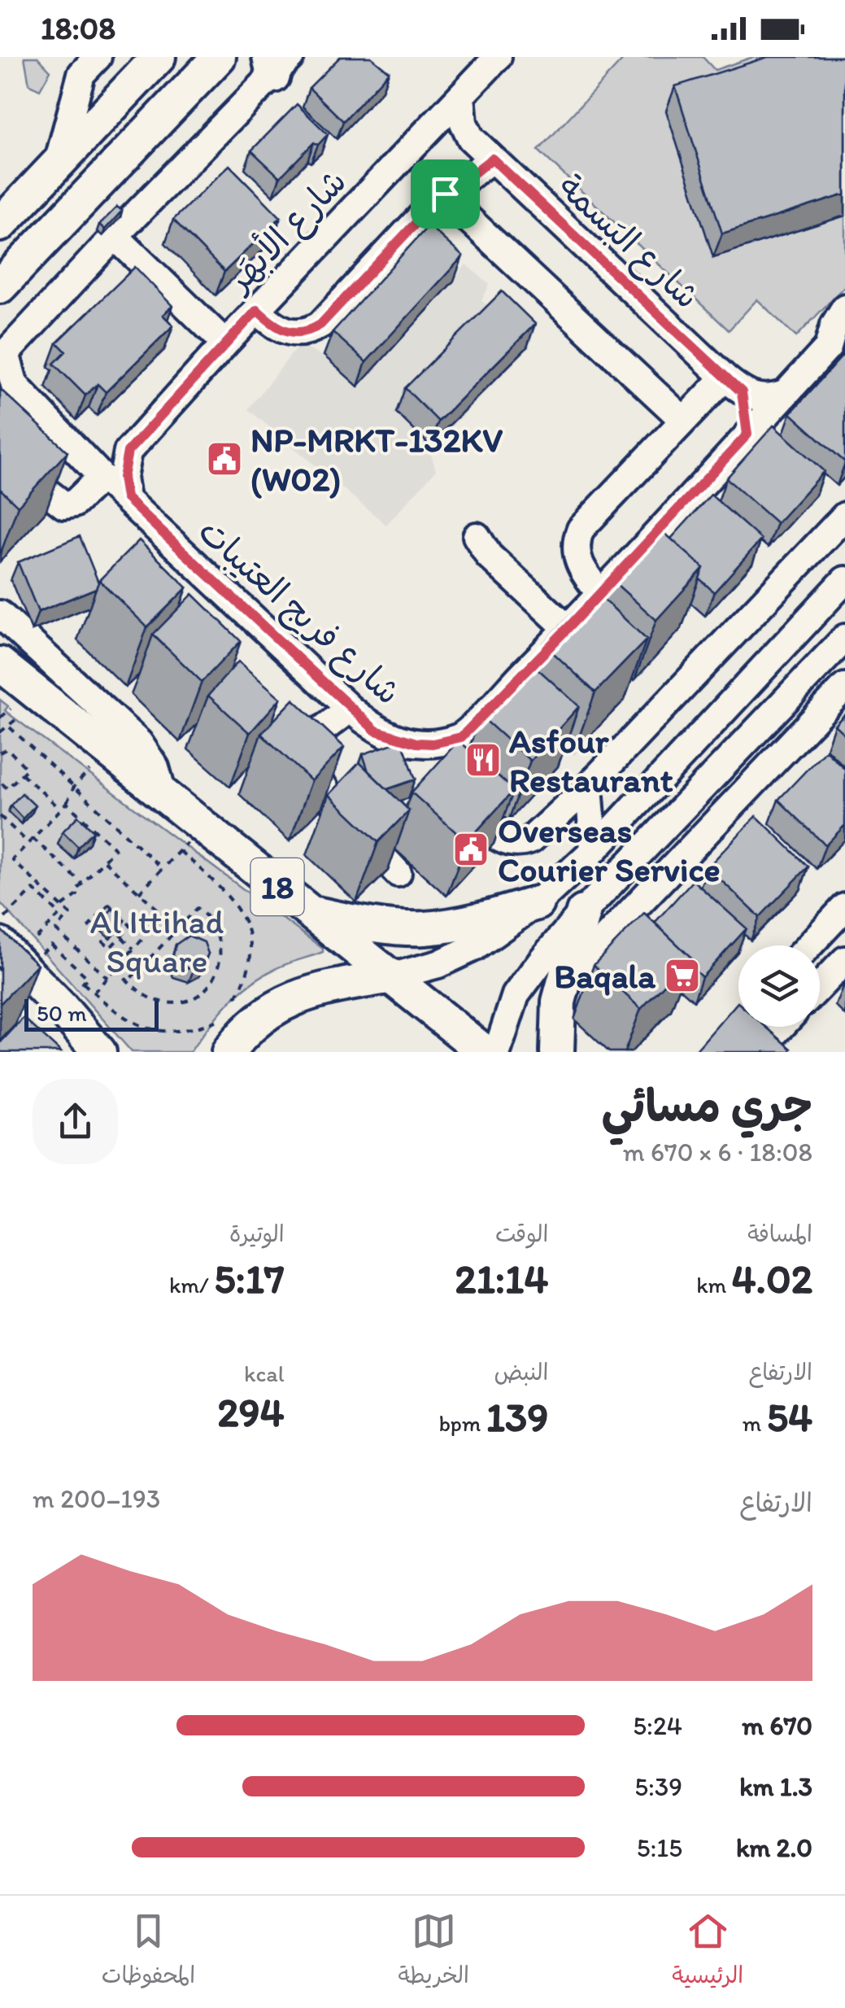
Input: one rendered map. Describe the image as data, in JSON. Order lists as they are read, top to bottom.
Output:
{
  "streets": {
    "main road": ["18"],
    "street": ["شارع الأبهَر", "شارع البَسمة", "شارع فريج العتيبات"]
  },
  "parks": ["Al Ittihad Square"],
  "places": {
    "public building": ["NP-MRKT-132KV (W02)", "Overseas Courier Service"],
    "restaurant": ["Asfour Restaurant"],
    "supermarket": ["Baqala"]
  },
  "scale_bar": "50 m",
  "page": {
    "status": "18:08",
    "scale": "50 m",
    "heading": ["جري مسائي", "18:08 · 6 × 670 m"],
    "stats": [
      ["المسافة", "4.02 km"],
      ["الوقت", "21:14"],
      ["الوتيرة", "5:17 /km"],
      ["الارتفاع", "54 m"],
      ["النبض", "139 bpm"],
      ["kcal", "294"]
    ],
    "chart": ["الارتفاع", "193–200 m"],
    "list": [
      {
        "name": "670 m",
        "note": "5:24"
      },
      {
        "name": "1.3 km",
        "note": "5:39"
      },
      {
        "name": "2.0 km",
        "note": "5:15"
      }
    ],
    "tabs": ["الرئيسية", "الخريطة", "المحفوظات"]
  }
}
